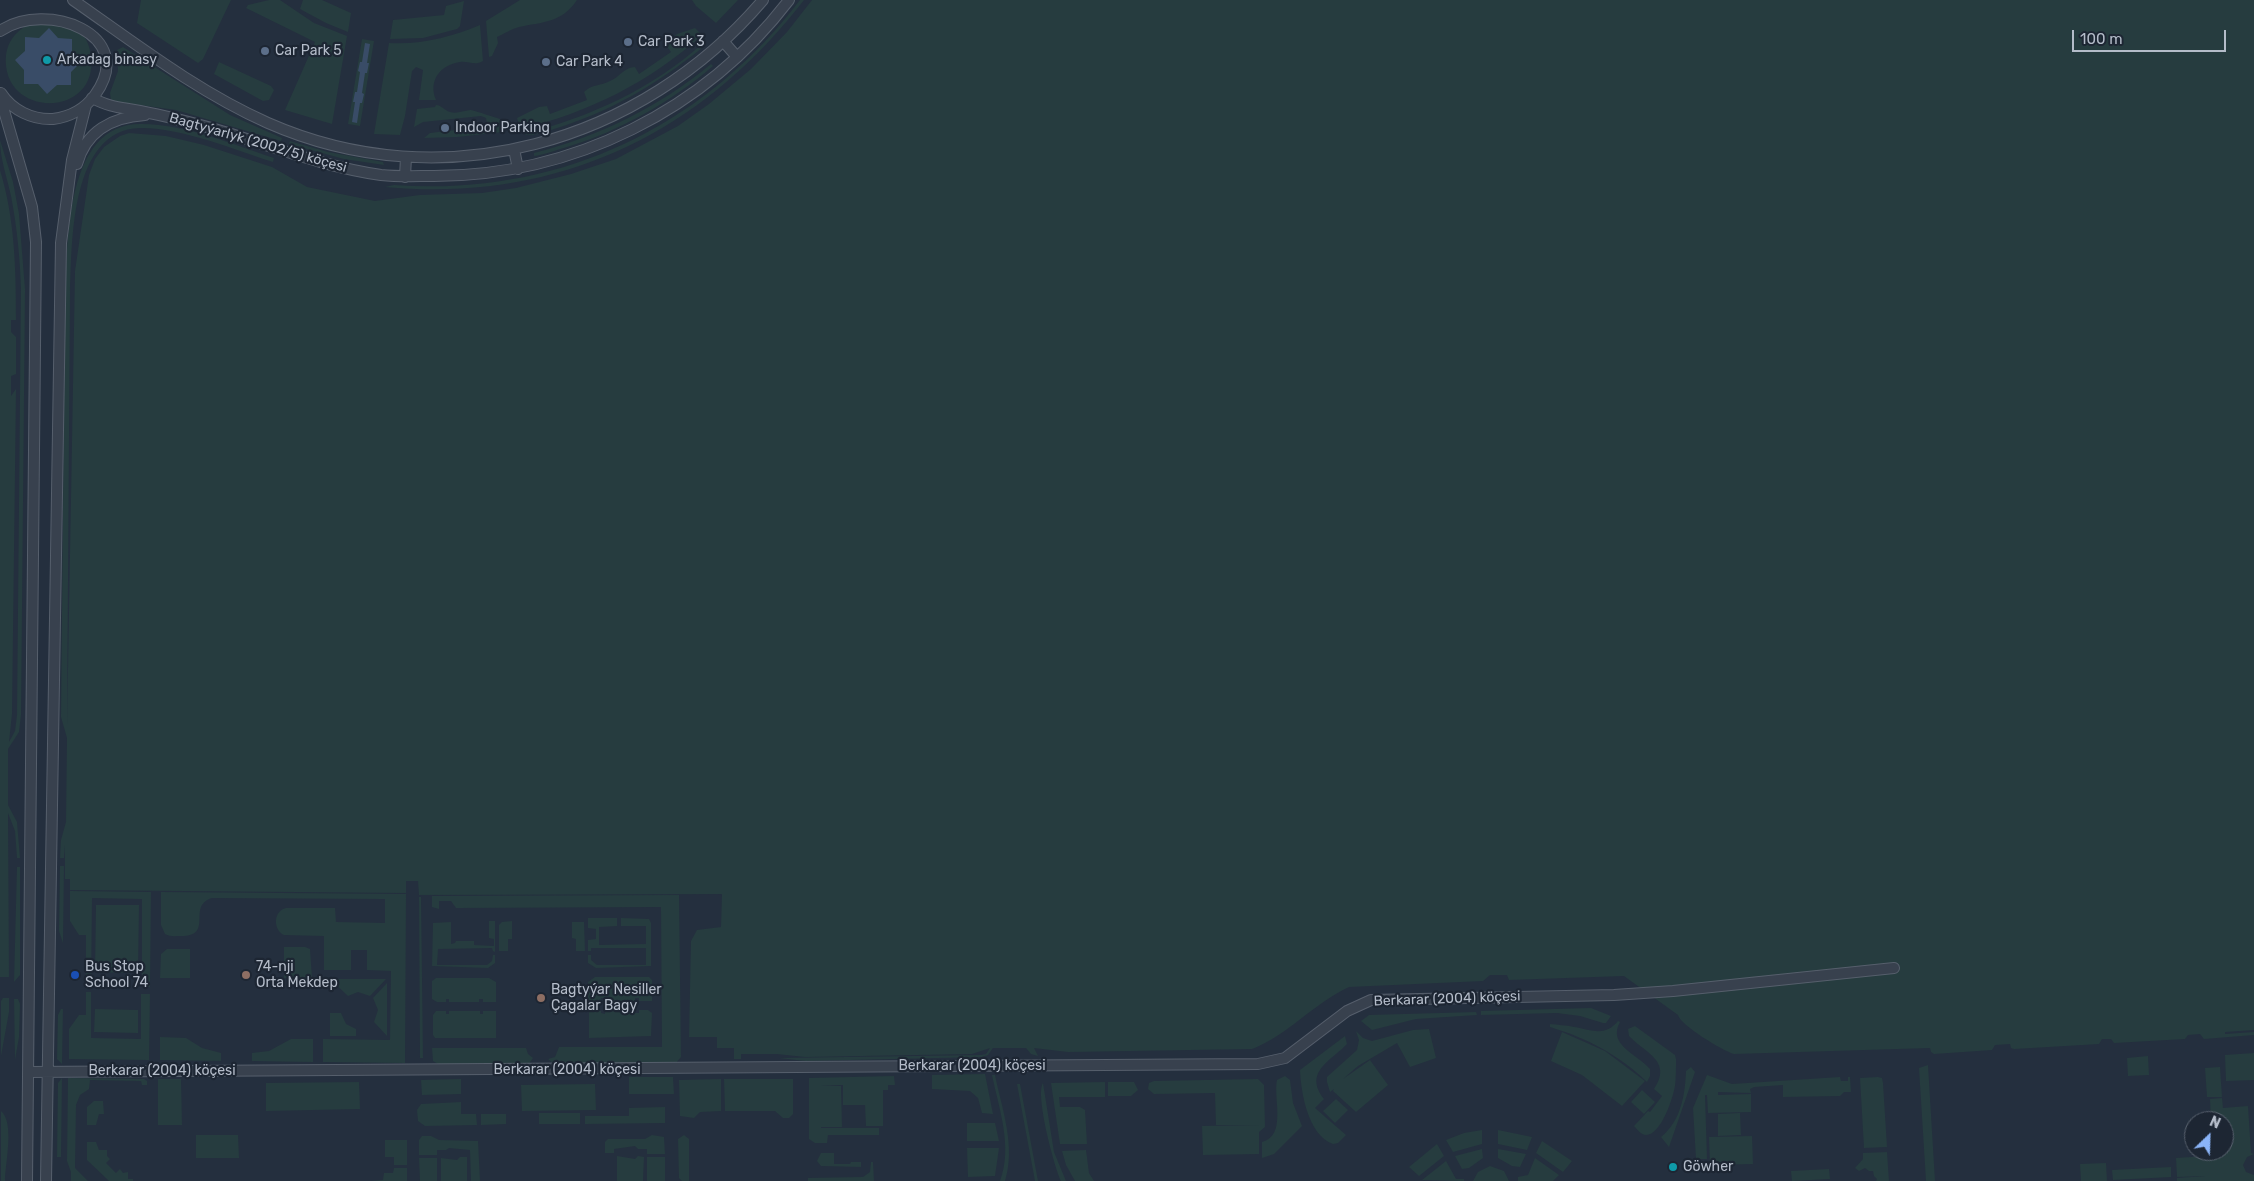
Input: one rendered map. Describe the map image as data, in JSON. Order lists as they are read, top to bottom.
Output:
{
  "streets": {
    "street": ["Bagtyýarlyk (2002/5) köçesi", "Berkarar (2004) köçesi"]
  },
  "places": [
    "Car Park 3",
    "Car Park 5",
    "Arkadag binasy",
    "Car Park 4",
    "Indoor Parking",
    "Bus Stop School 74",
    "74-nji Orta Mekdep",
    "Bagtyýar Nesiller Çagalar Bagy",
    "Göwher"
  ],
  "scale_bar": "100 m",
  "north": "top right"
}
